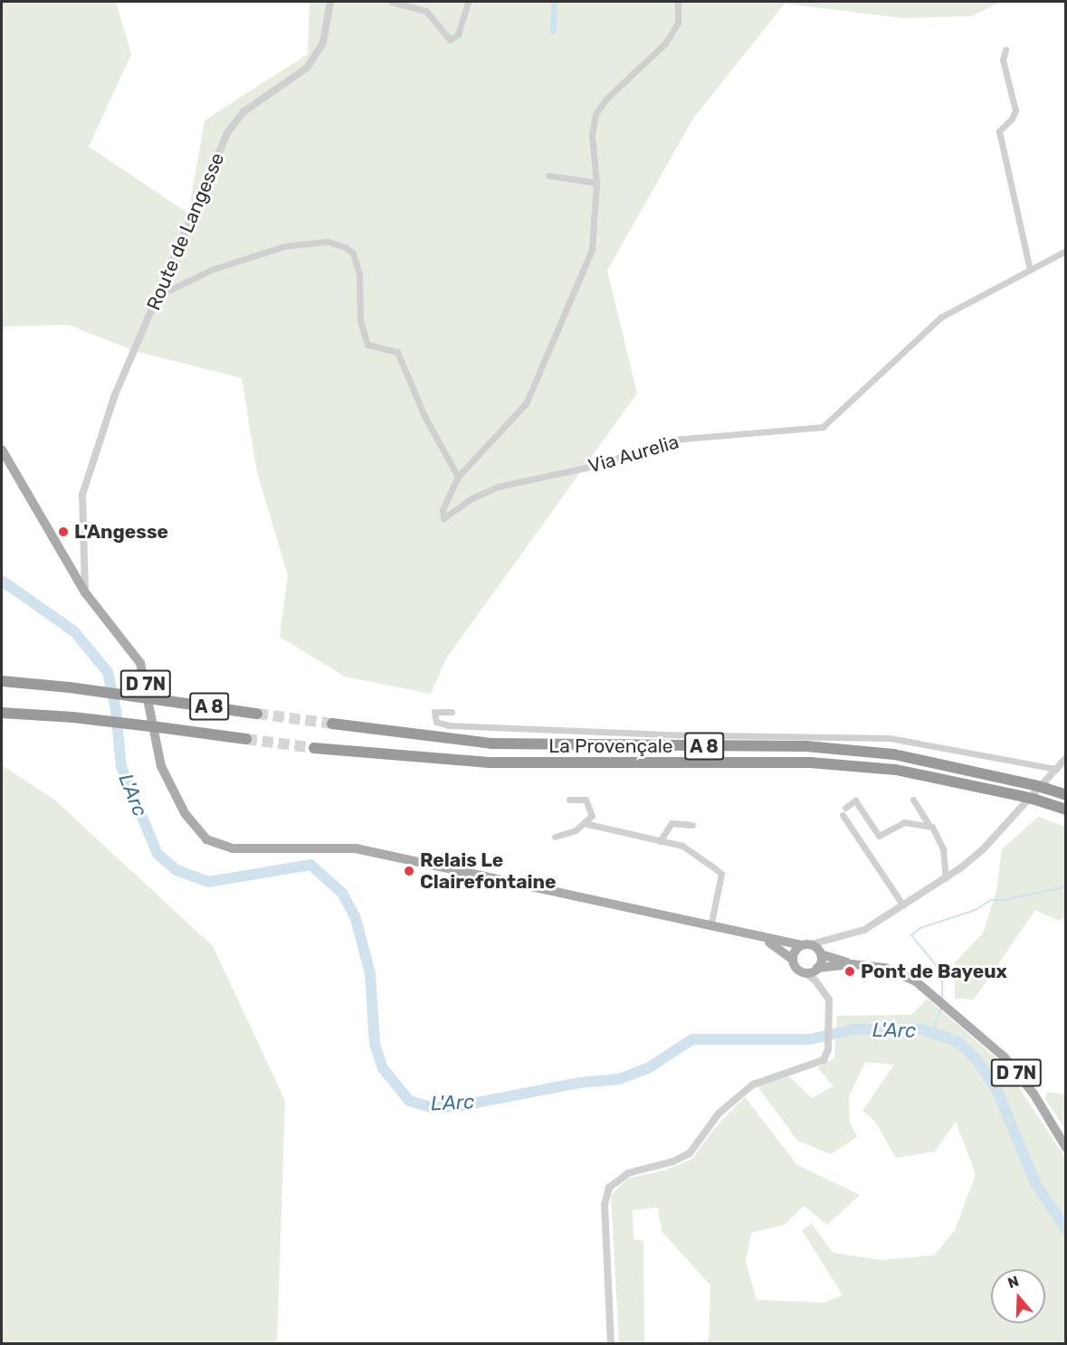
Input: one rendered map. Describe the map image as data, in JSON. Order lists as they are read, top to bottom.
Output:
{
  "streets": {
    "highway": ["A 8", "La Provençale"],
    "main road": ["D 7N"],
    "street": ["Route de Langesse", "Via Aurelia"]
  },
  "crossings": [
    ["Route de Langesse", "D 7N"]
  ],
  "water": ["L'Arc"],
  "places": ["L'Angesse", "Relais Le Clairefontaine", "Pont de Bayeux"],
  "north": "top"
}
